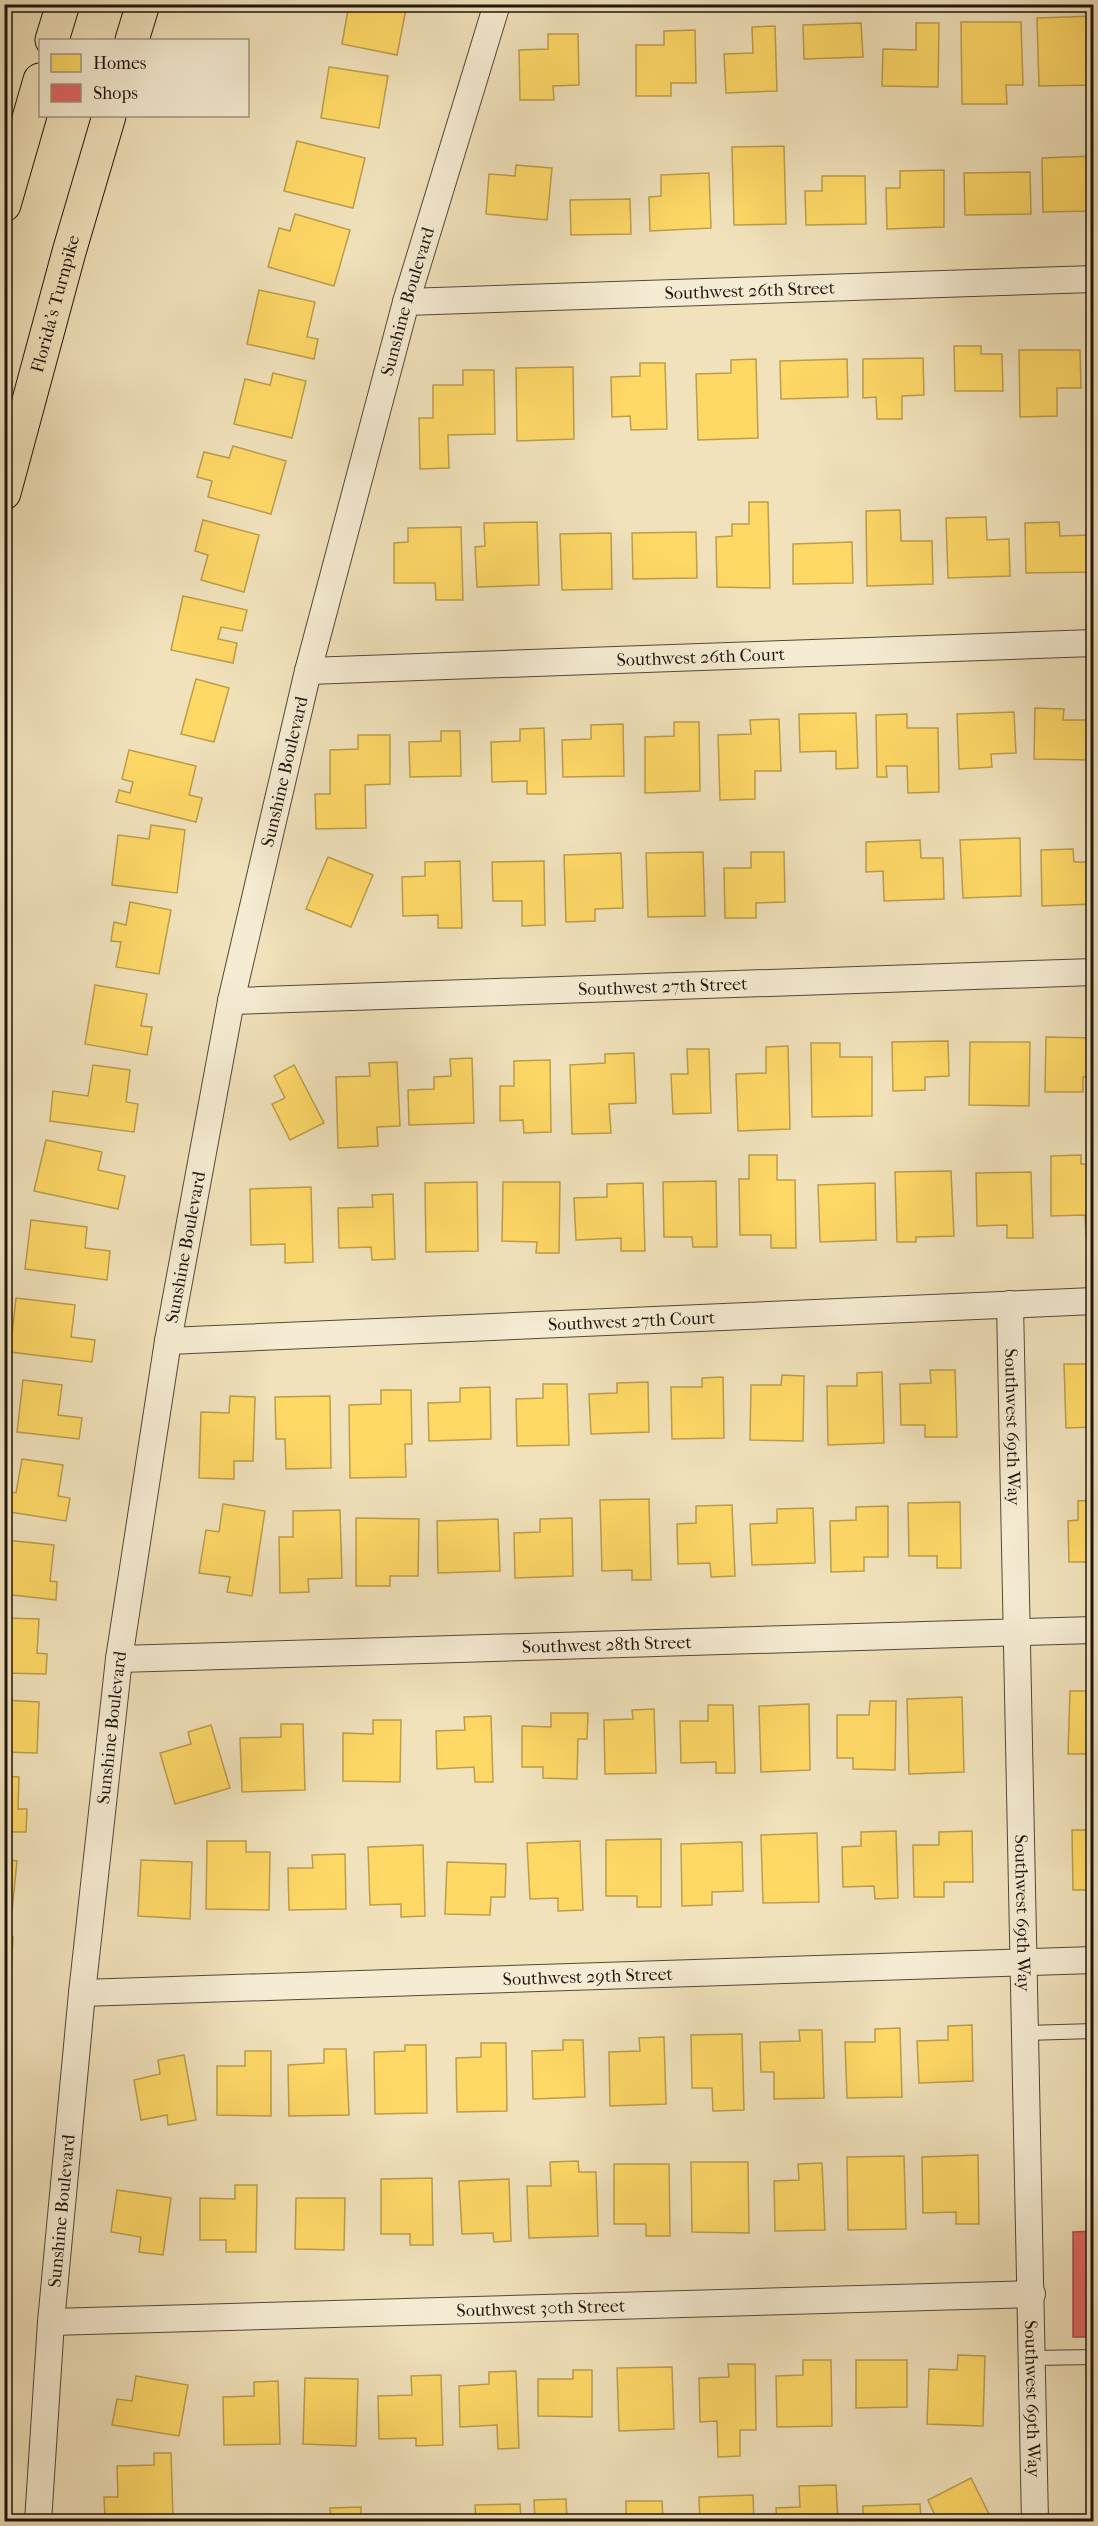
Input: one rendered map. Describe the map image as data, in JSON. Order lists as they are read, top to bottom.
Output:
{
  "streets": {
    "highway": ["Florida's Turnpike"],
    "street": [
      "Southwest 26th Street",
      "Sunshine Boulevard",
      "Southwest 26th Court",
      "Southwest 27th Street",
      "Southwest 27th Court",
      "Southwest 69th Way",
      "Southwest 28th Street",
      "Southwest 29th Street",
      "Southwest 30th Street"
    ]
  },
  "crossings": [
    ["Southwest 26th Street", "Sunshine Boulevard"],
    ["Sunshine Boulevard", "Southwest 26th Court"],
    ["Sunshine Boulevard", "Southwest 27th Street"],
    ["Sunshine Boulevard", "Southwest 27th Court"],
    ["Sunshine Boulevard", "Southwest 28th Street"],
    ["Sunshine Boulevard", "Southwest 29th Street"],
    ["Sunshine Boulevard", "Southwest 30th Street"],
    ["Southwest 27th Court", "Southwest 69th Way"],
    ["Southwest 69th Way", "Southwest 28th Street"],
    ["Southwest 69th Way", "Southwest 29th Street"],
    ["Southwest 69th Way", "Southwest 30th Street"]
  ],
  "legend": ["Homes", "Shops"]
}
